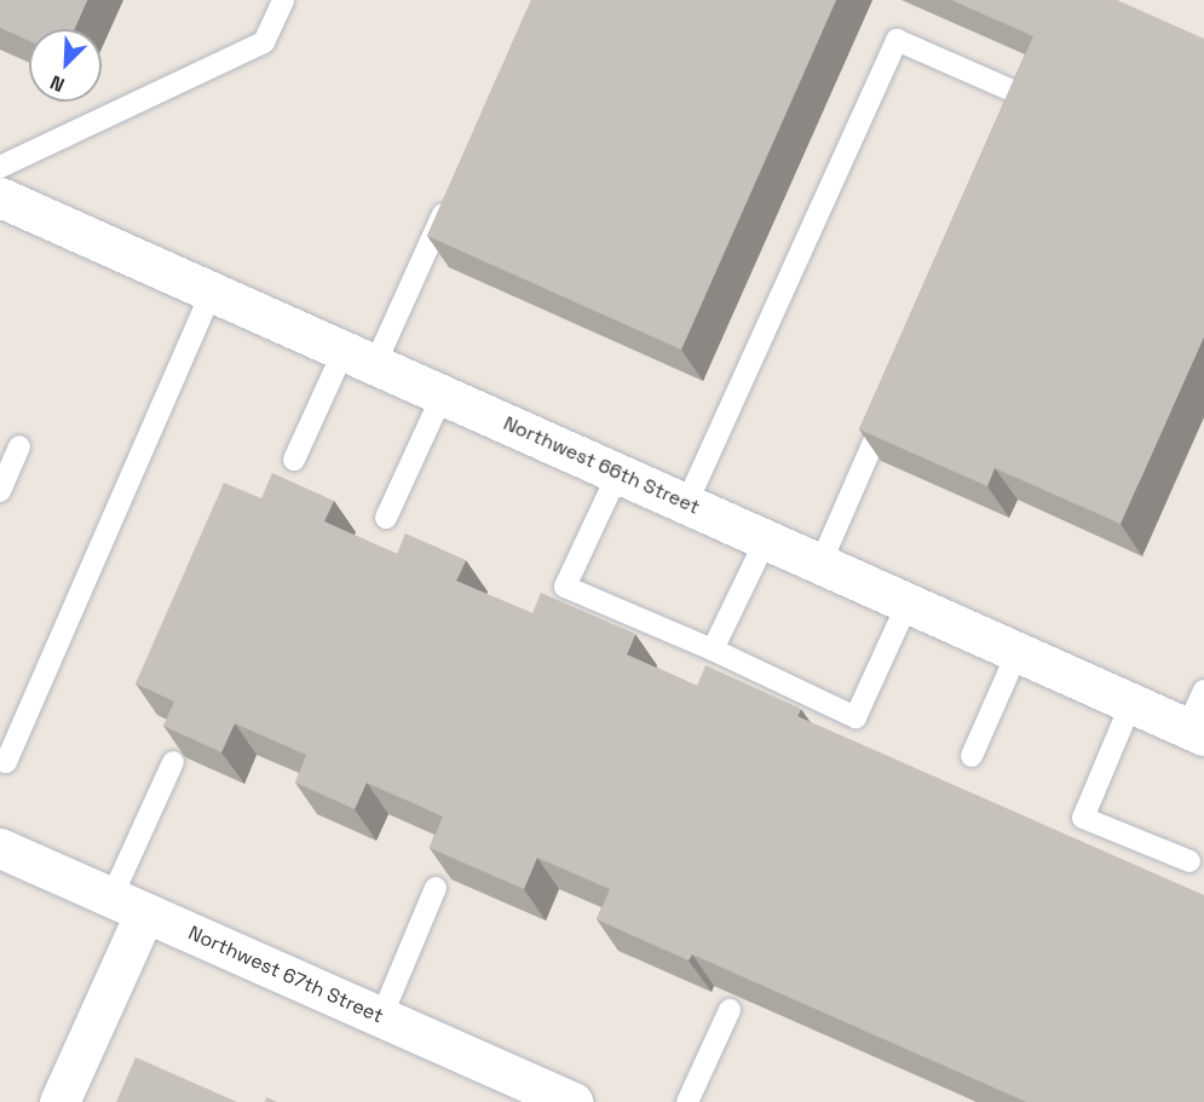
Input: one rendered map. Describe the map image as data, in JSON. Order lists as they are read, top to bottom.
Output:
{
  "streets": {
    "street": ["Northwest 66th Street", "Northwest 67th Street"]
  },
  "north": "bottom left"
}
